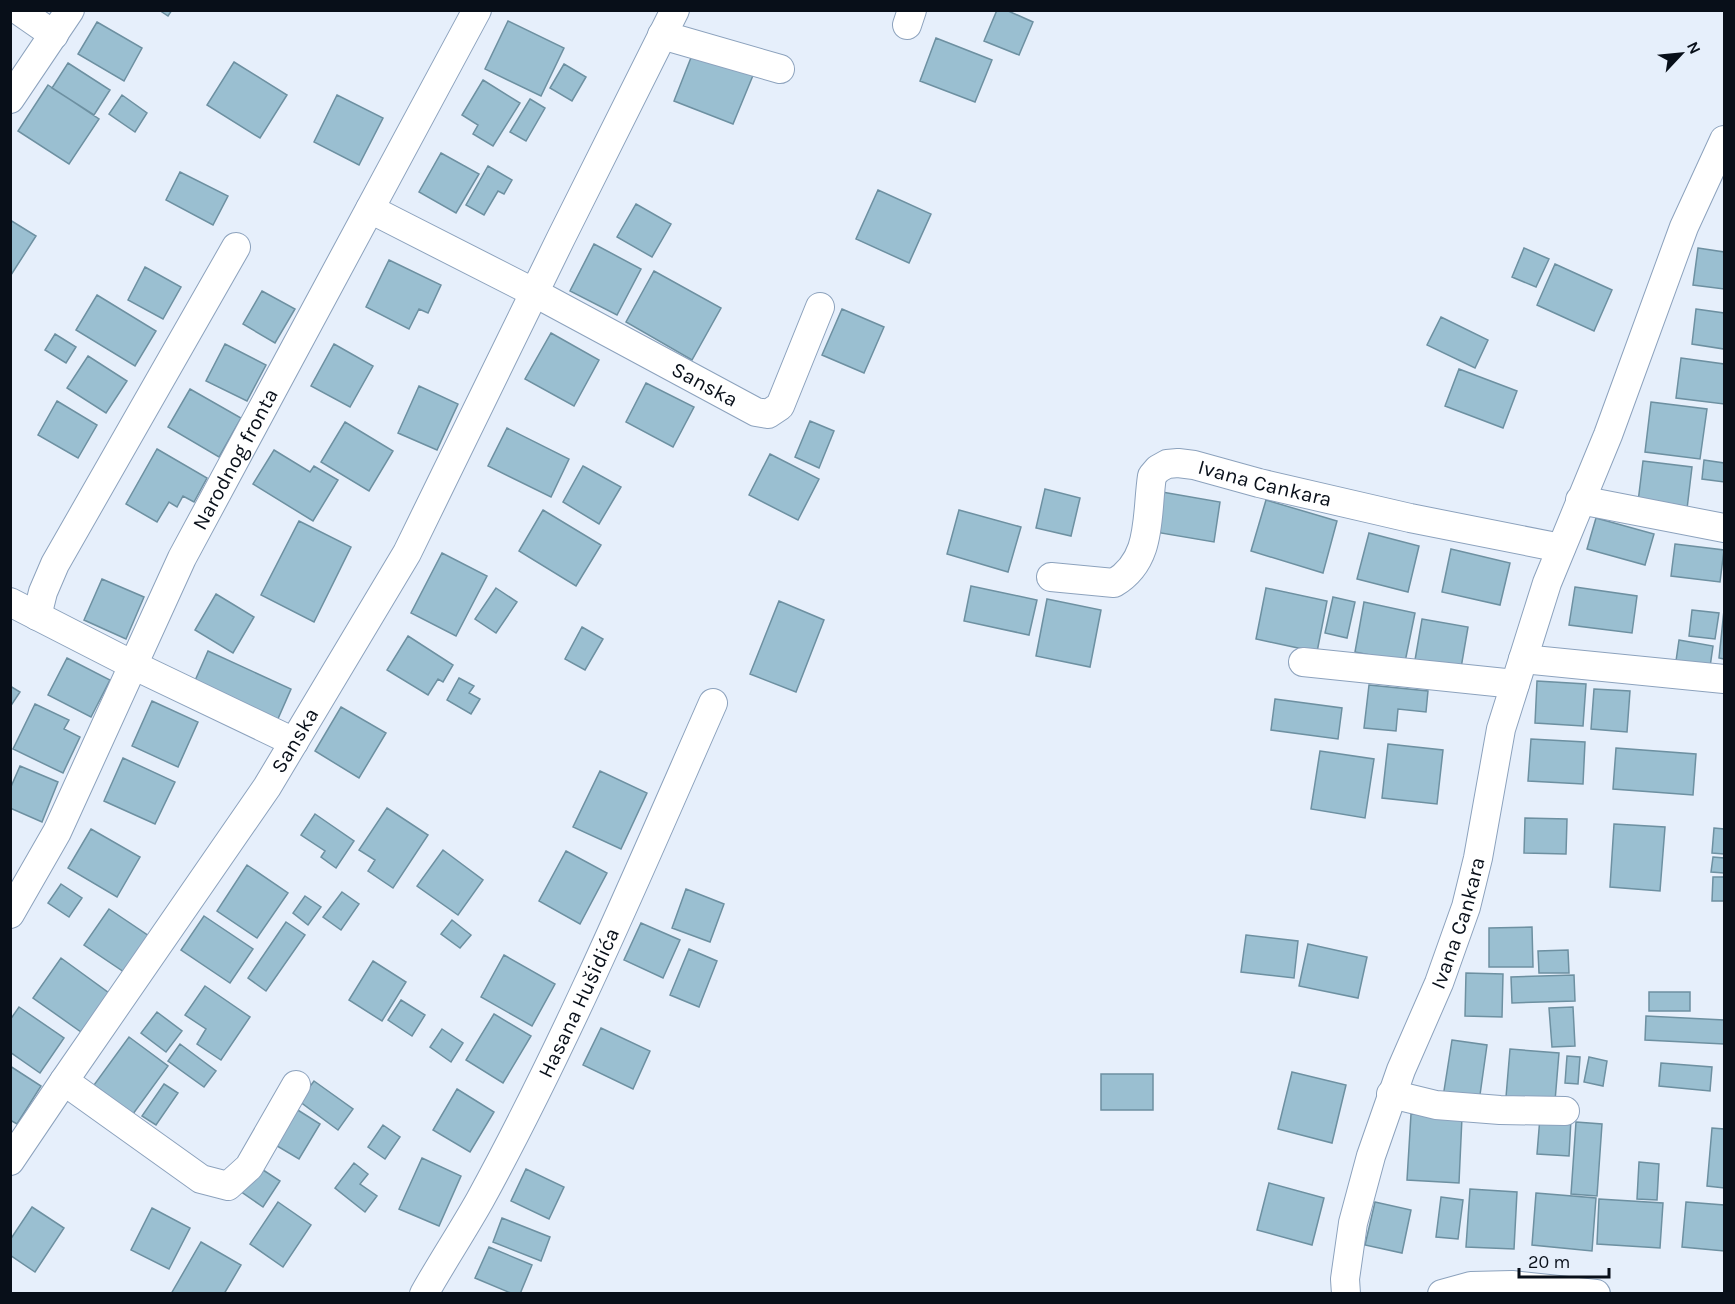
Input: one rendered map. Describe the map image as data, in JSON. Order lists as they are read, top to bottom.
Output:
{
  "streets": {
    "street": [
      "Sanska",
      "Narodnog fronta",
      "Ivana Cankara",
      "Hasana Hušidića"
    ]
  },
  "crossings": [
    ["Sanska", "Narodnog fronta"]
  ],
  "scale_bar": "20 m",
  "north": "top right"
}
